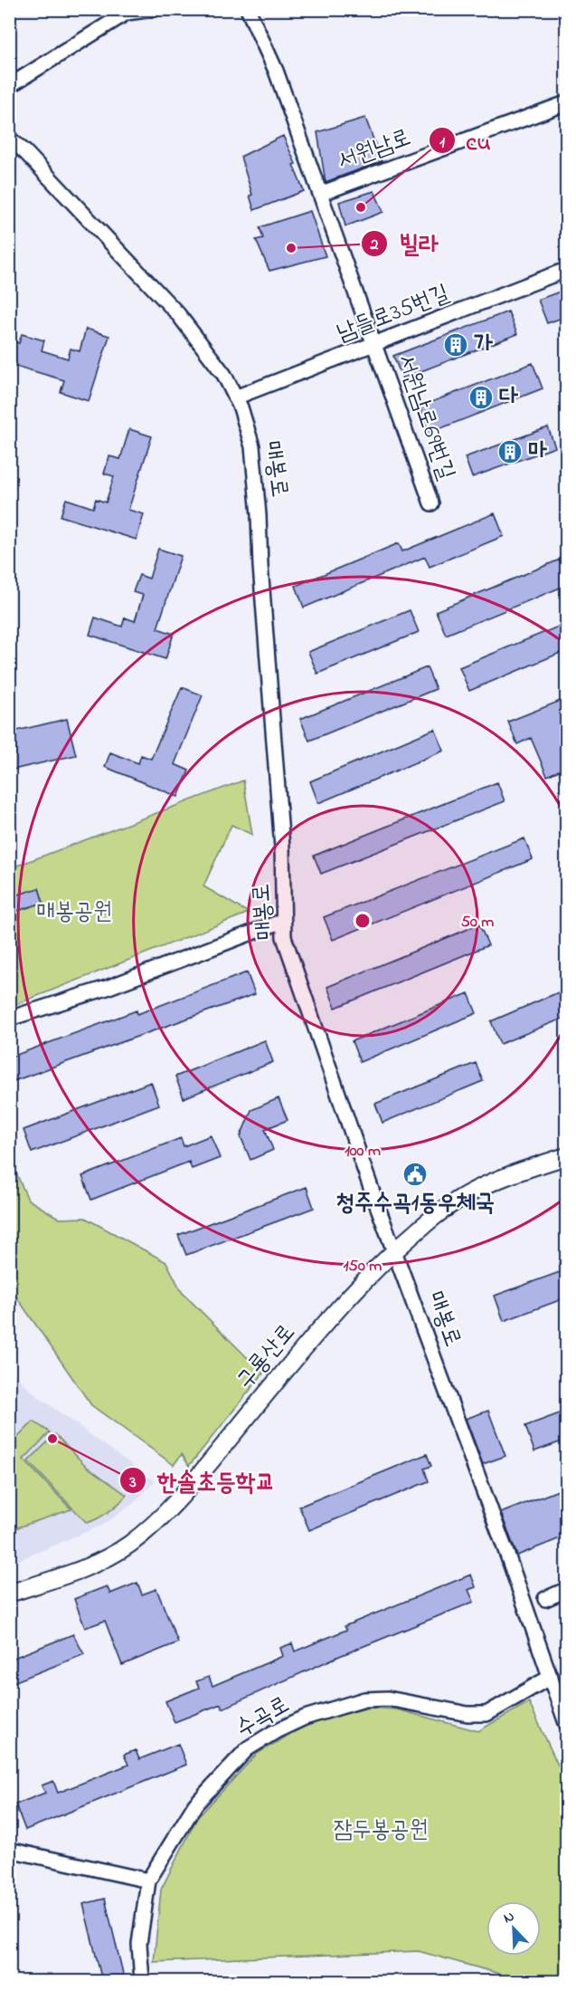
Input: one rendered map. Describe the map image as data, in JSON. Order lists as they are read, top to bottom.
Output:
{
  "streets": {
    "street": [
      "서원남로",
      "남들로35번길",
      "서원남로69번길",
      "매봉로",
      "구룡산로",
      "수곡로"
    ]
  },
  "crossings": [
    ["서원남로", "서원남로69번길"],
    ["남들로35번길", "서원남로69번길"],
    ["남들로35번길", "매봉로"],
    ["매봉로", "구룡산로"],
    ["매봉로", "수곡로"]
  ],
  "parks": ["매봉공원", "잠두봉공원"],
  "places": {
    "other": ["cu", "빌라", "한솔초등학교"],
    "building": ["가", "다", "마"],
    "public building": ["청주수곡1동우체국"]
  },
  "north": "top left",
  "rings": ["50 m", "100 m", "150 m"]
}
